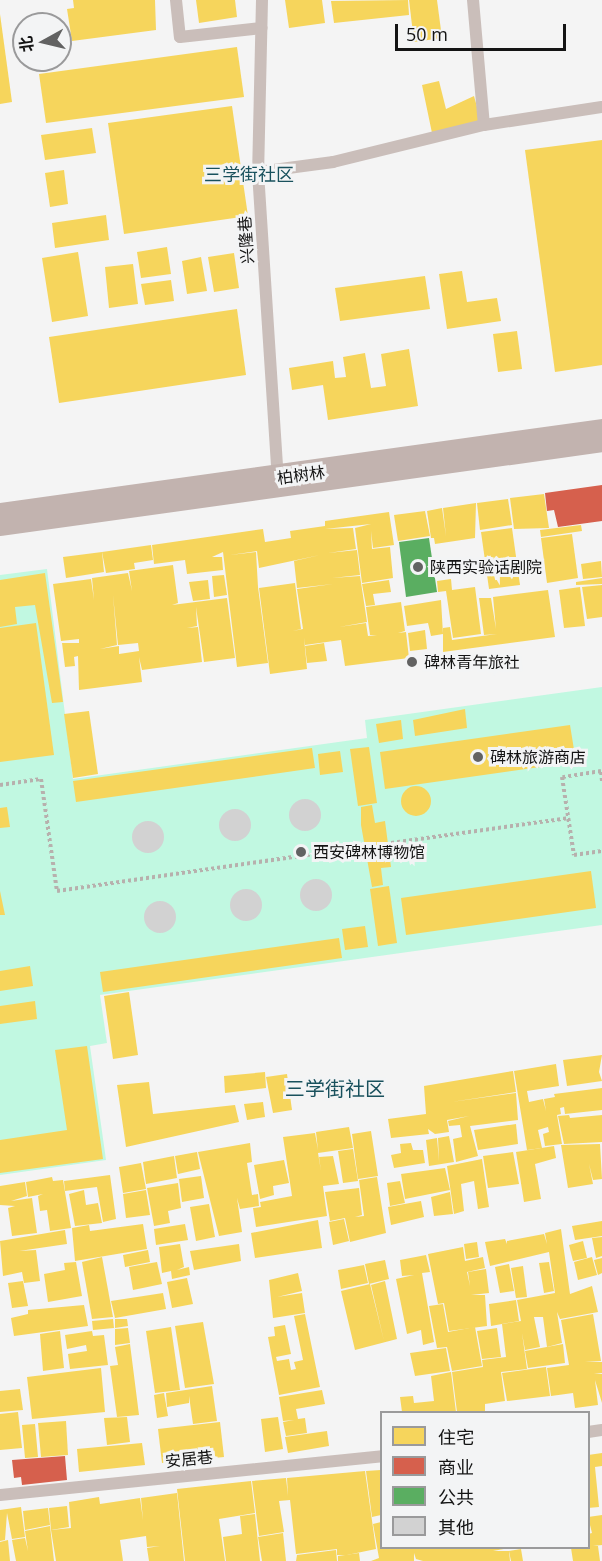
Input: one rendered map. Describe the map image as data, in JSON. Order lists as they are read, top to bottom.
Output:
{
  "streets": {
    "main road": ["柏树林"],
    "lane": ["兴隆巷", "安居巷"]
  },
  "crossings": [
    ["兴隆巷", "柏树林"]
  ],
  "districts": ["三学街社区", "三学街社区"],
  "places": [
    "陕西实验话剧院",
    "碑林青年旅社",
    "碑林旅游商店",
    "西安碑林博物馆"
  ],
  "legend": [
    "住宅",
    "商业",
    "公共",
    "其他"
  ],
  "scale_bar": "50 m",
  "north": "left"
}
